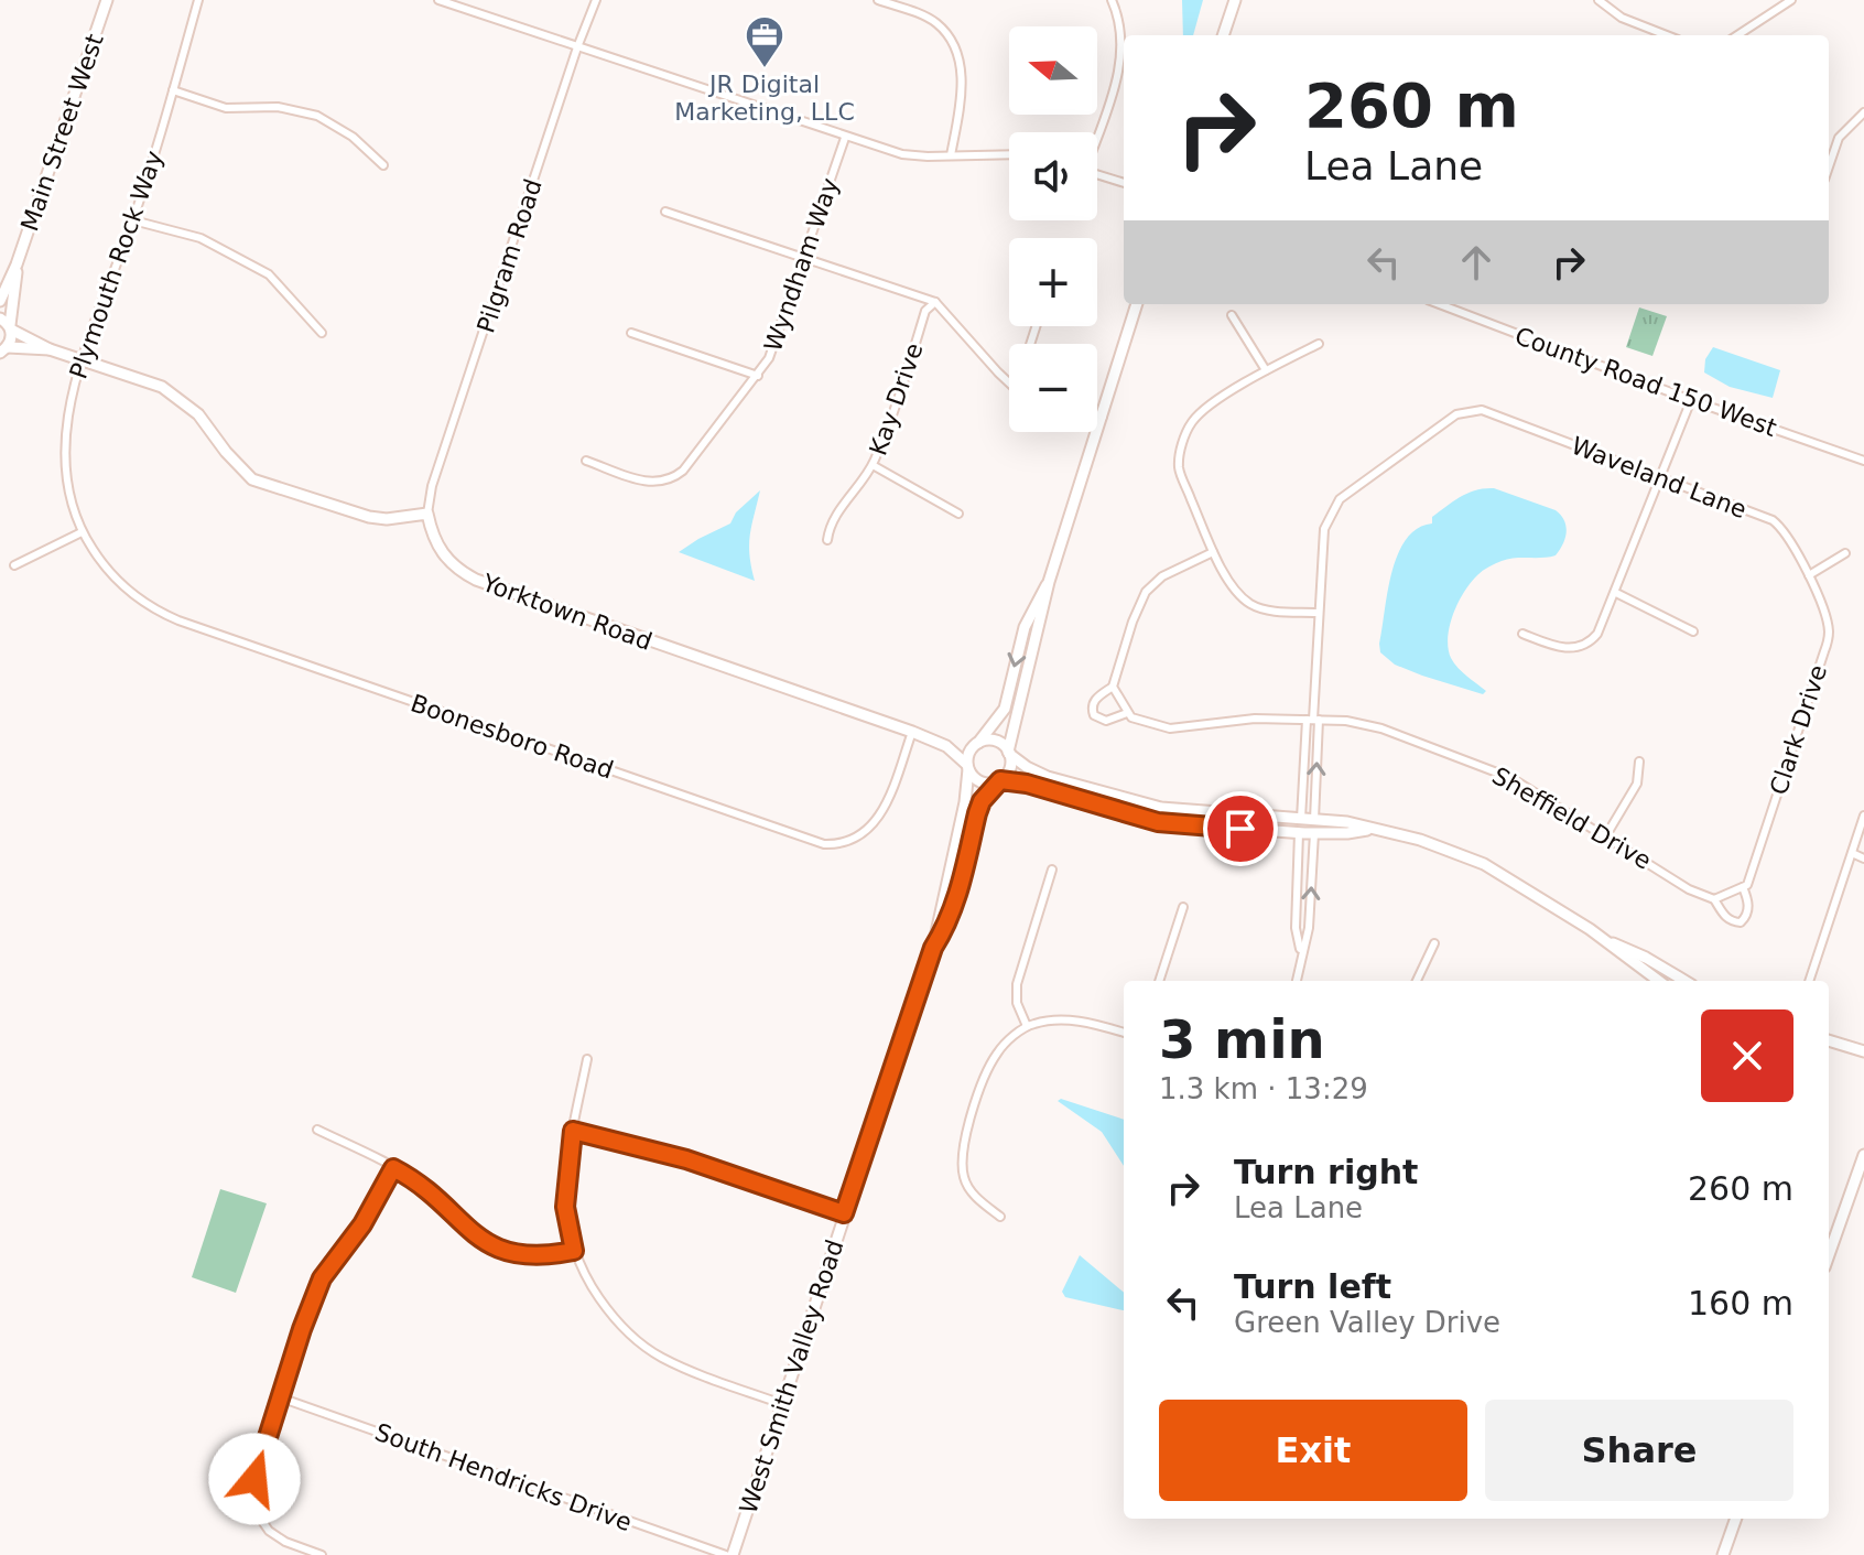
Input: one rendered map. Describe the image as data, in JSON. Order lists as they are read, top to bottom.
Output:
{
  "streets": {
    "street": [
      "Main Street West",
      "Pilgram Road",
      "Plymouth Rock Way",
      "Wyndham Way",
      "County Road 150 West",
      "Kay Drive",
      "Waveland Lane",
      "Yorktown Road",
      "Clark Drive",
      "Boonesboro Road",
      "Sheffield Drive",
      "West Smith Valley Road",
      "South Hendricks Drive"
    ]
  },
  "crossings": [
    ["Pilgram Road", "Yorktown Road"],
    ["Plymouth Rock Way", "Boonesboro Road"],
    ["Waveland Lane", "Clark Drive"],
    ["Yorktown Road", "Boonesboro Road"],
    ["Yorktown Road", "West Smith Valley Road"],
    ["Clark Drive", "Sheffield Drive"],
    ["West Smith Valley Road", "South Hendricks Drive"]
  ],
  "places": {
    "office": ["JR Digital Marketing, LLC"]
  },
  "north": "left",
  "page": {
    "map_buttons": ["+", "−"],
    "turn": ["260 m", "Lea Lane"],
    "heading": ["3 min", "1.3 km · 13:29"],
    "list": [
      {
        "name": "Turn right",
        "note": "Lea Lane",
        "value": "260 m"
      },
      {
        "name": "Turn left",
        "note": "Green Valley Drive",
        "value": "160 m"
      }
    ],
    "buttons": ["Exit", "Share"]
  }
}
